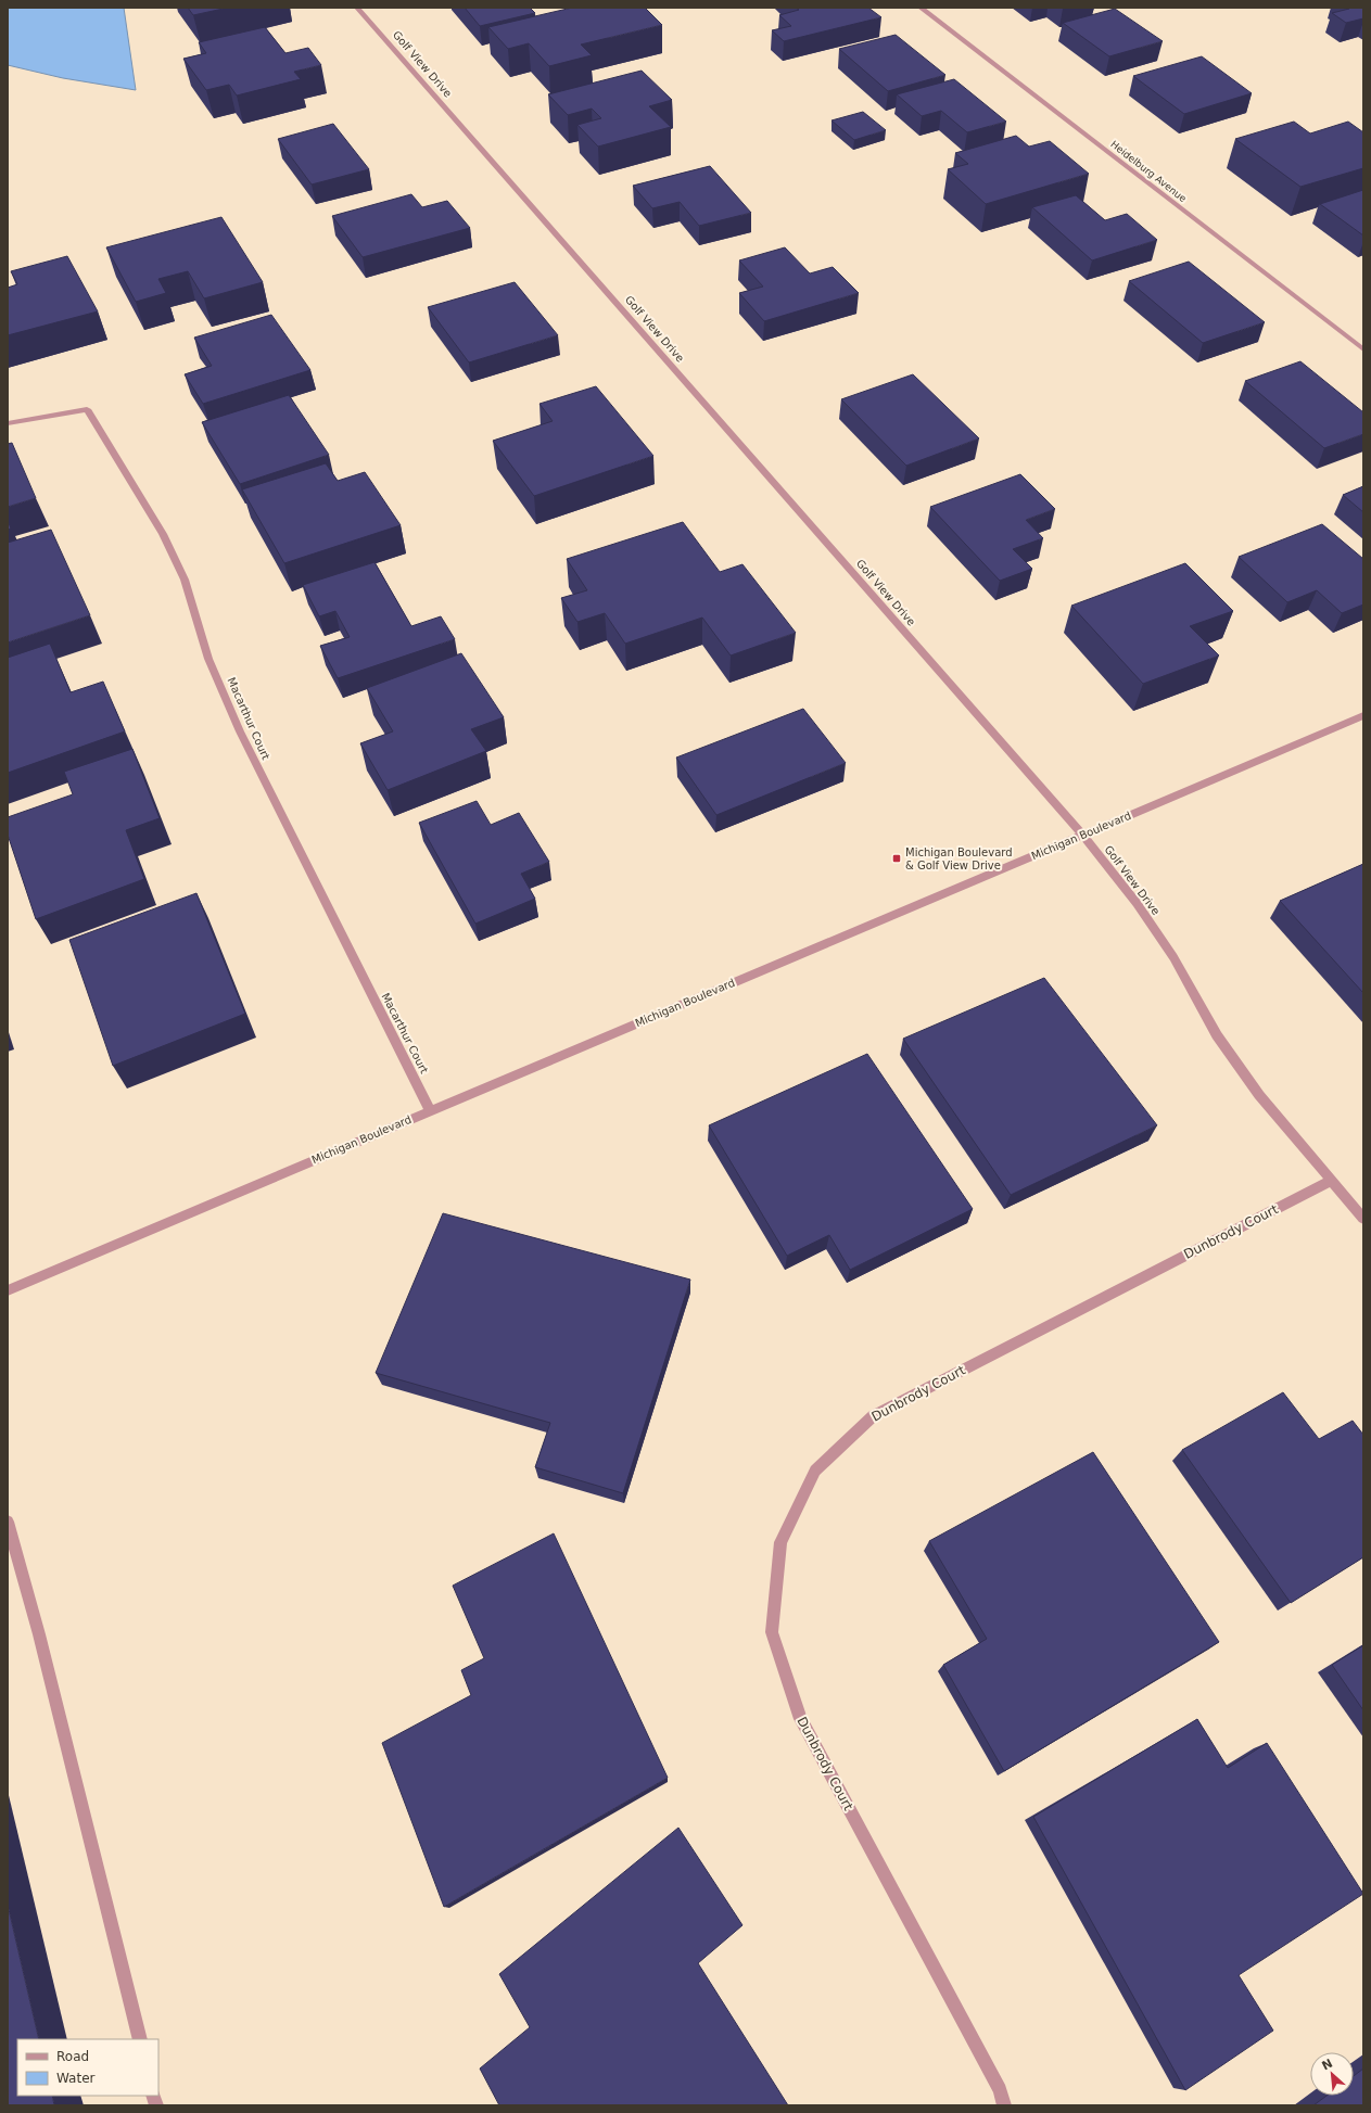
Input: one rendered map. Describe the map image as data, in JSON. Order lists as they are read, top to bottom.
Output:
{
  "streets": {
    "street": [
      "Golf View Drive",
      "Heidelburg Avenue",
      "Macarthur Court",
      "Michigan Boulevard",
      "Dunbrody Court"
    ]
  },
  "crossings": [
    ["Golf View Drive", "Michigan Boulevard"],
    ["Golf View Drive", "Dunbrody Court"],
    ["Macarthur Court", "Michigan Boulevard"]
  ],
  "places": {
    "transit": ["Michigan Boulevard & Golf View Drive"]
  },
  "legend": ["Road", "Water"],
  "north": "top left"
}
